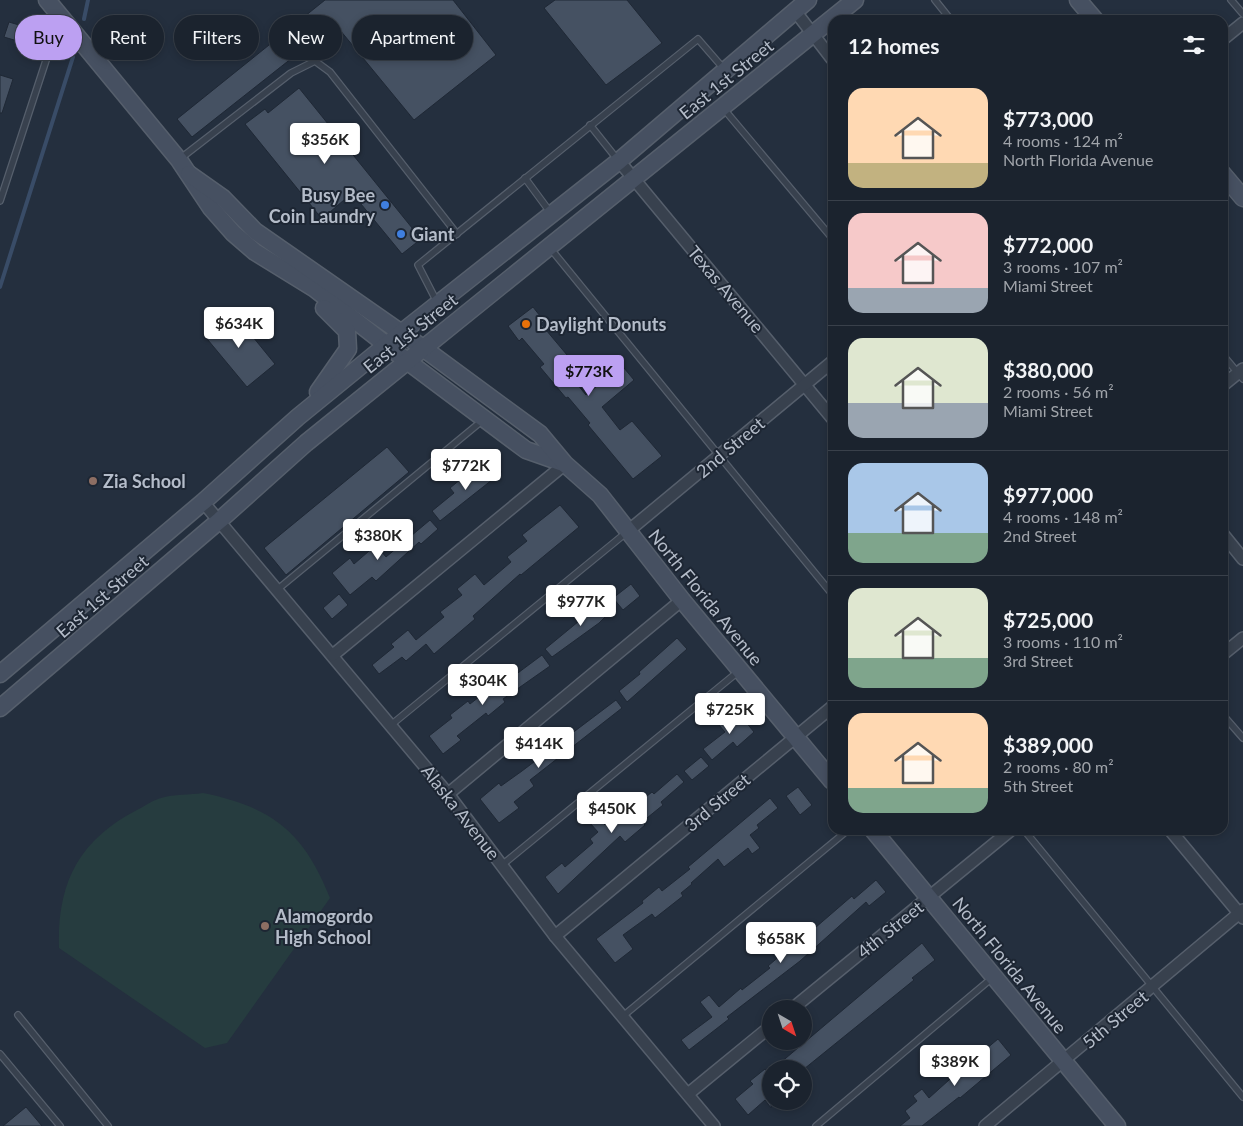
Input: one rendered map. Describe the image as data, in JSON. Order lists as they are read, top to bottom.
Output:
{
  "streets": {
    "main road": ["East 1st Street", "North Florida Avenue"],
    "street": [
      "Texas Avenue",
      "2nd Street",
      "3rd Street",
      "Alaska Avenue",
      "4th Street",
      "5th Street"
    ]
  },
  "crossings": [
    ["East 1st Street", "Texas Avenue"],
    ["East 1st Street", "North Florida Avenue"],
    ["East 1st Street", "Alaska Avenue"],
    ["Texas Avenue", "2nd Street"],
    ["2nd Street", "North Florida Avenue"],
    ["North Florida Avenue", "3rd Street"],
    ["North Florida Avenue", "4th Street"],
    ["North Florida Avenue", "5th Street"],
    ["3rd Street", "Alaska Avenue"]
  ],
  "places": [
    "Busy Bee Coin Laundry",
    "Giant",
    "Daylight Donuts",
    "Zia School",
    "Alamogordo High School"
  ],
  "north": "bottom right",
  "page": {
    "chip": [
      "Buy",
      "Rent",
      "Filters",
      "New",
      "Apartment"
    ],
    "heading": "12 homes",
    "list": [
      {
        "name": "$773,000",
        "note": "4 rooms · 124 m² · North Florida Avenue"
      },
      {
        "name": "$772,000",
        "note": "3 rooms · 107 m² · Miami Street"
      },
      {
        "name": "$380,000",
        "note": "2 rooms · 56 m² · Miami Street"
      },
      {
        "name": "$977,000",
        "note": "4 rooms · 148 m² · 2nd Street"
      },
      {
        "name": "$725,000",
        "note": "3 rooms · 110 m² · 3rd Street"
      },
      {
        "name": "$389,000",
        "note": "2 rooms · 80 m² · 5th Street"
      }
    ],
    "price": [
      "$356K",
      "$634K",
      "$773K",
      "$772K",
      "$380K",
      "$977K",
      "$304K",
      "$725K",
      "$414K",
      "$450K",
      "$658K",
      "$389K"
    ]
  }
}
